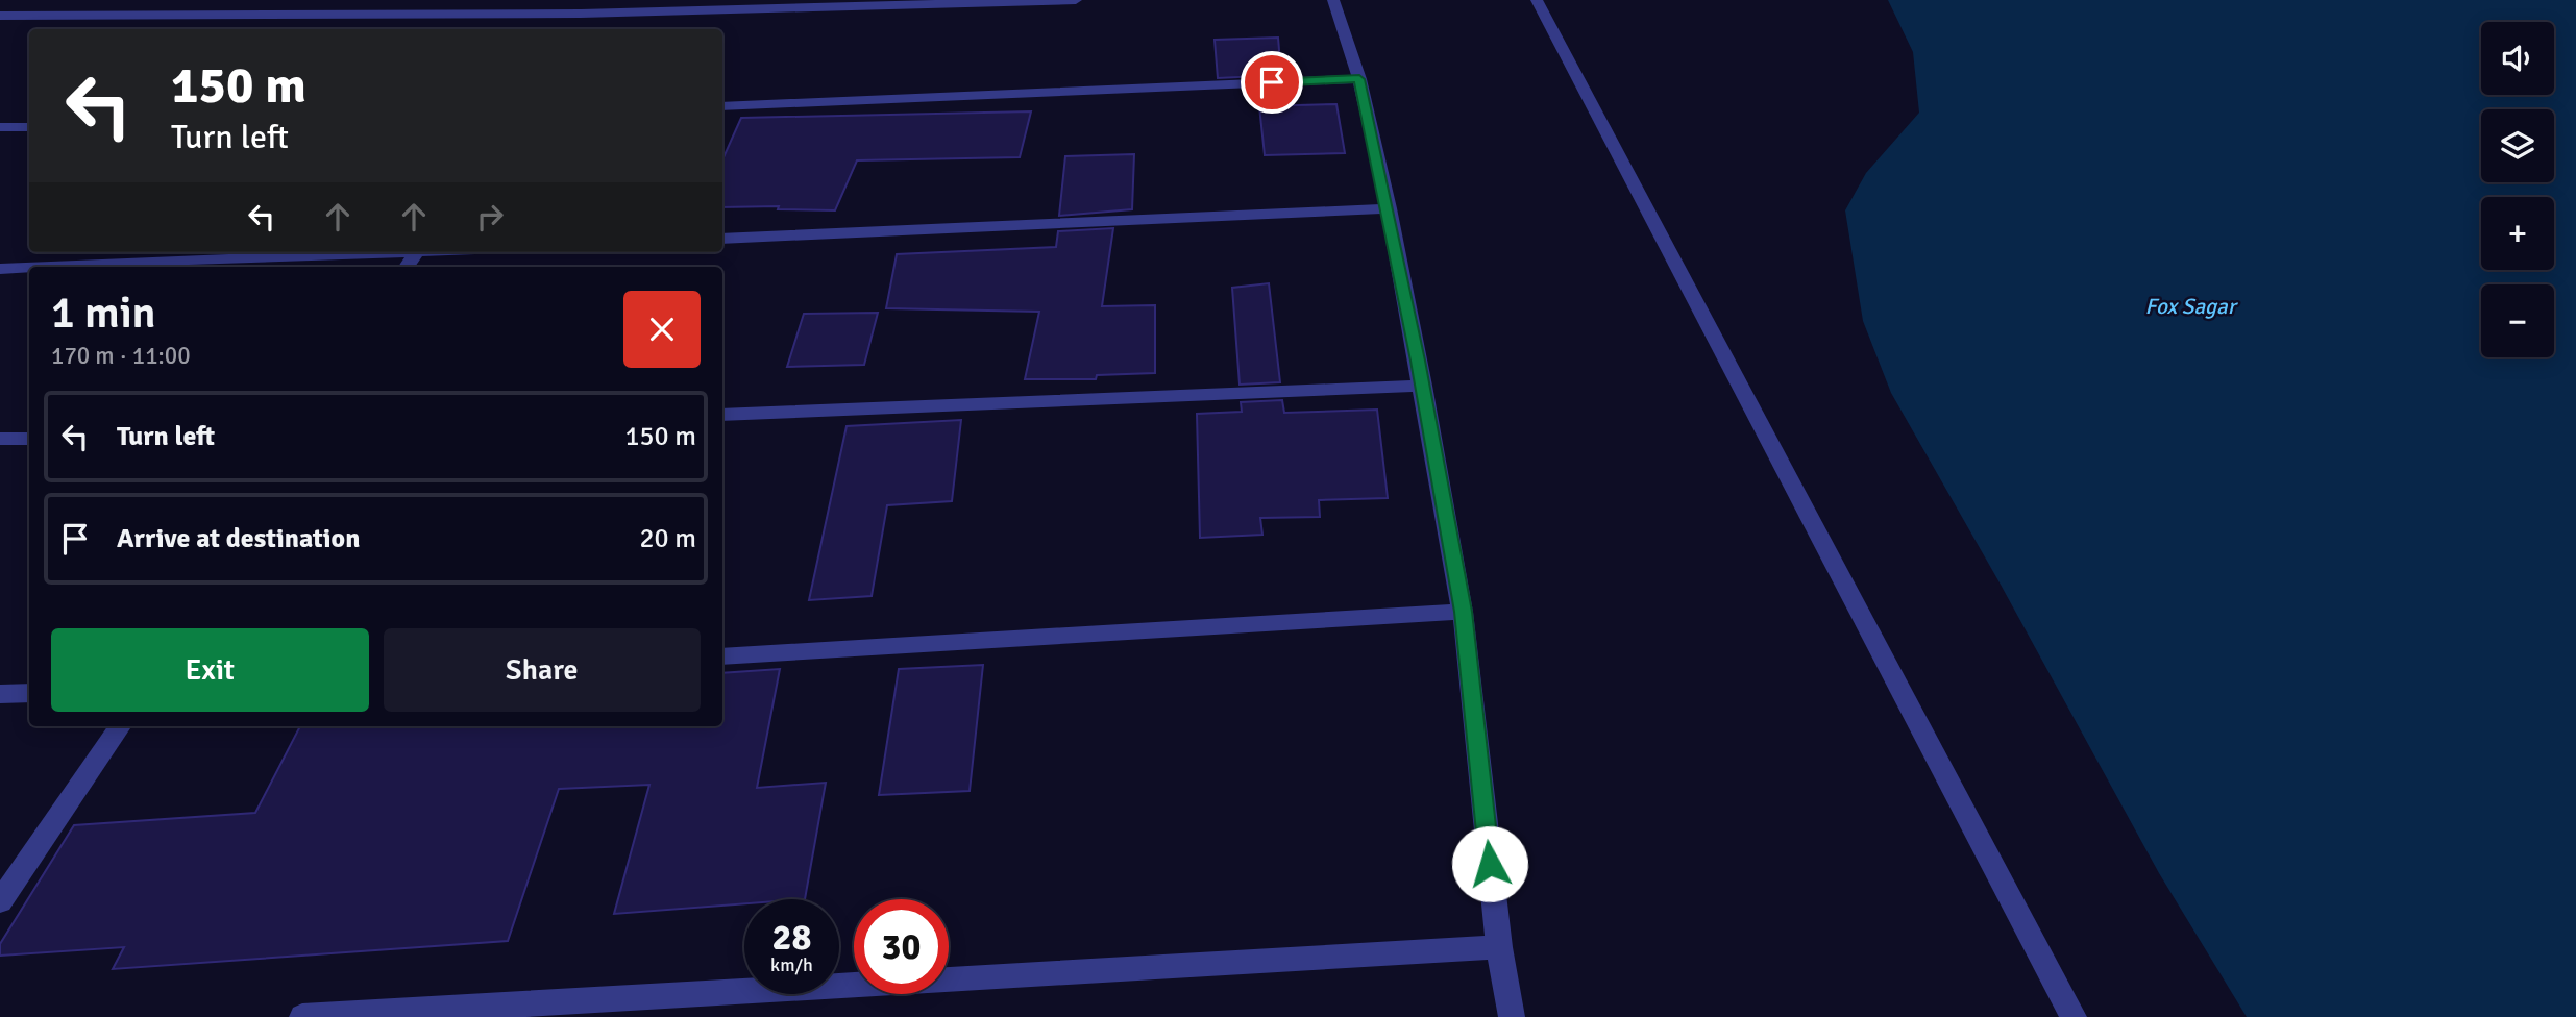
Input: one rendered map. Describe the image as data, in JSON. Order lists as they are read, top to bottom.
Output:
{
  "water": ["Fox Sagar"],
  "page": {
    "map_buttons": ["+", "−"],
    "turn": ["150 m", "Turn left"],
    "heading": ["1 min", "170 m · 11:00"],
    "list": [
      {
        "name": "Turn left",
        "value": "150 m"
      },
      {
        "name": "Arrive at destination",
        "value": "20 m"
      }
    ],
    "buttons": ["Exit", "Share"],
    "speed": "28 km/h",
    "limit": "30"
  }
}
